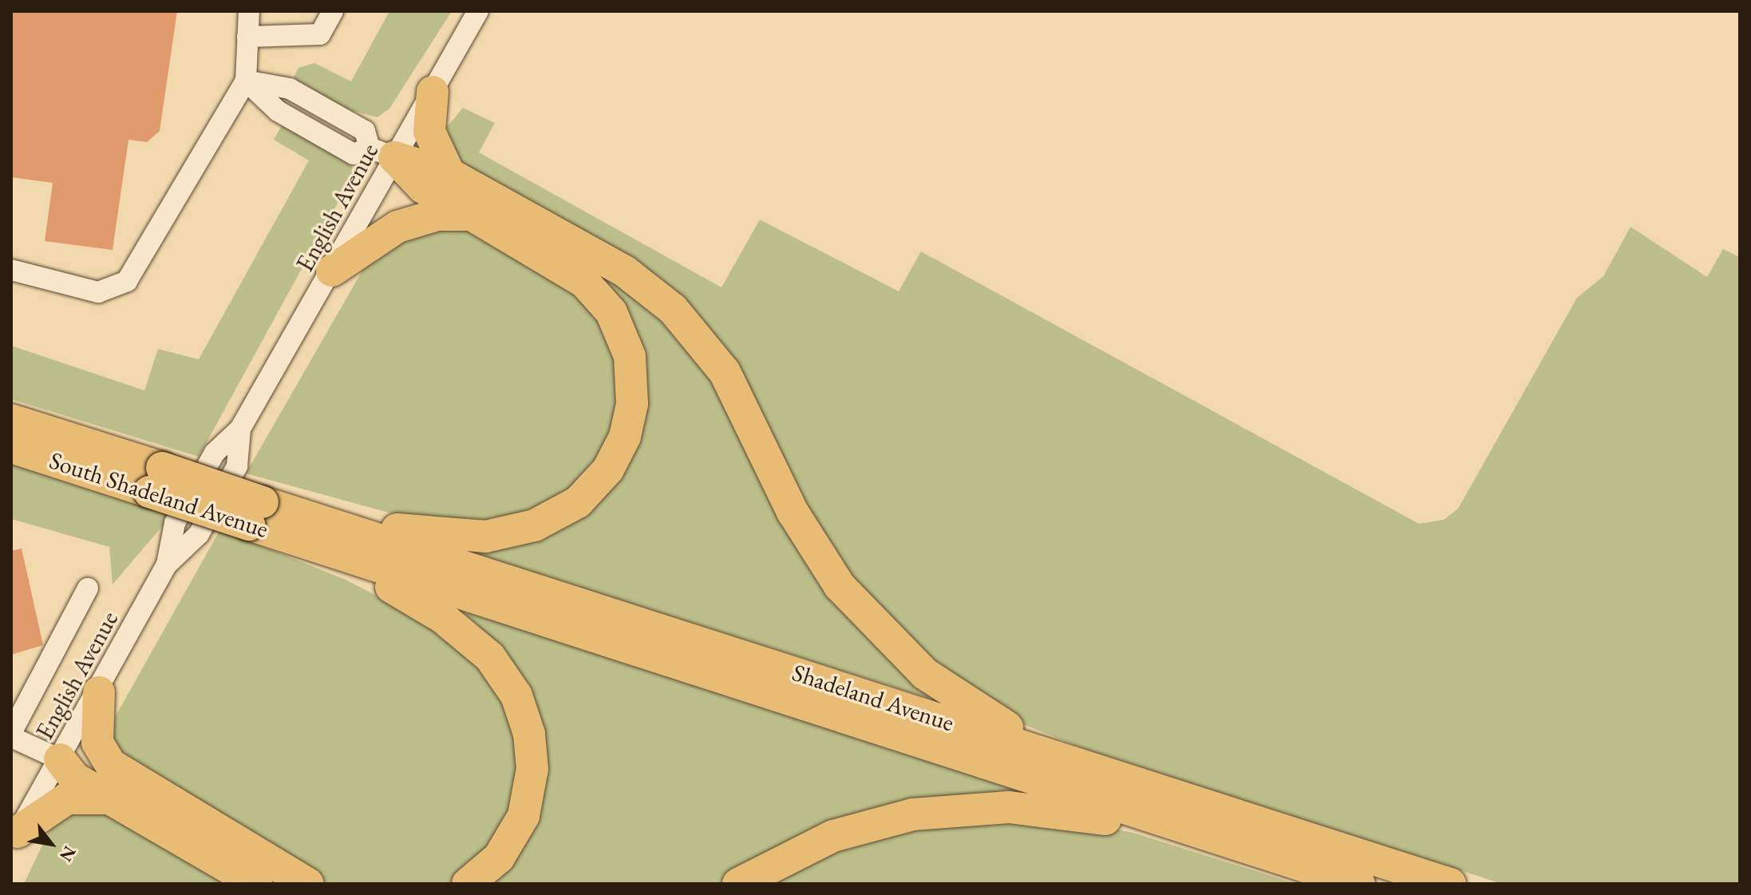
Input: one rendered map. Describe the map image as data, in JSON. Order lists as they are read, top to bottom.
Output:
{
  "streets": {
    "highway": ["South Shadeland Avenue", "Shadeland Avenue"],
    "street": ["English Avenue"]
  },
  "crossings": [
    ["South Shadeland Avenue", "Shadeland Avenue"]
  ],
  "north": "bottom right"
}
